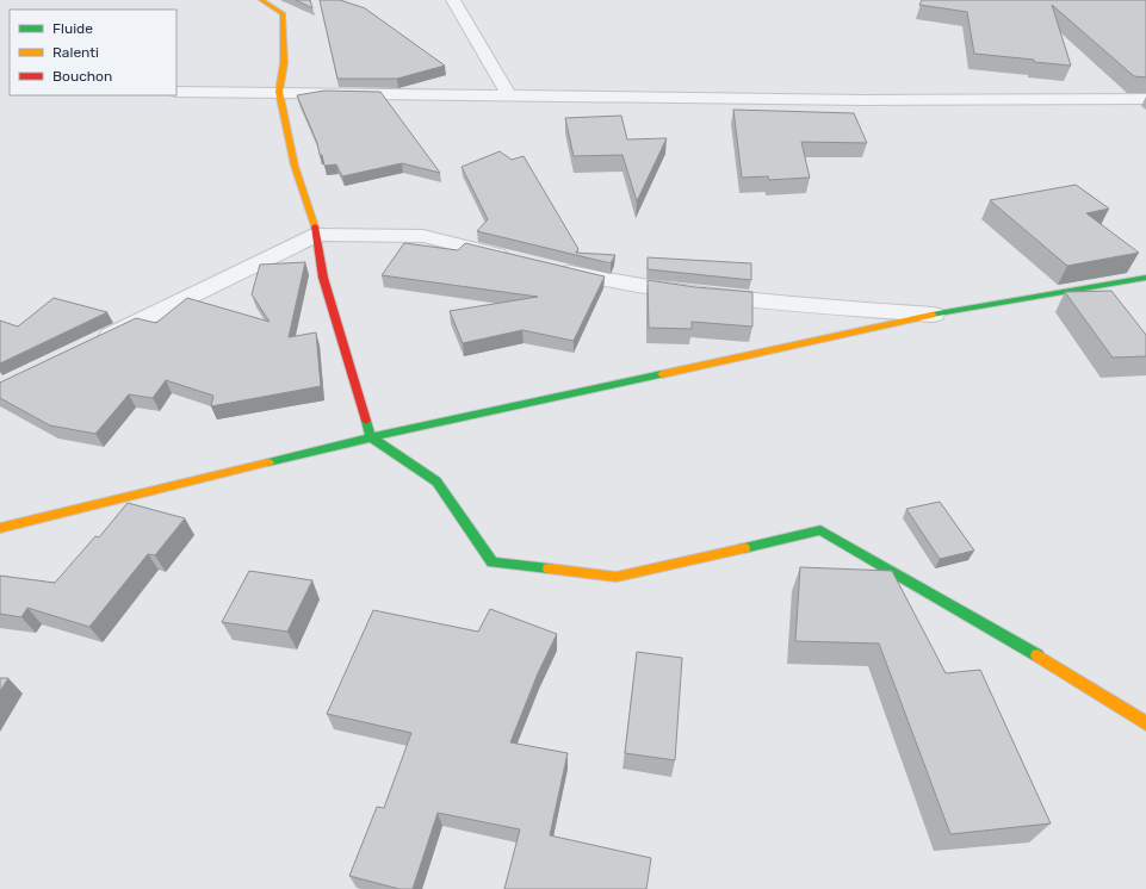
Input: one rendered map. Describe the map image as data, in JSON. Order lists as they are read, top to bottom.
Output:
{
  "legend": ["Fluide", "Ralenti", "Bouchon"]
}
